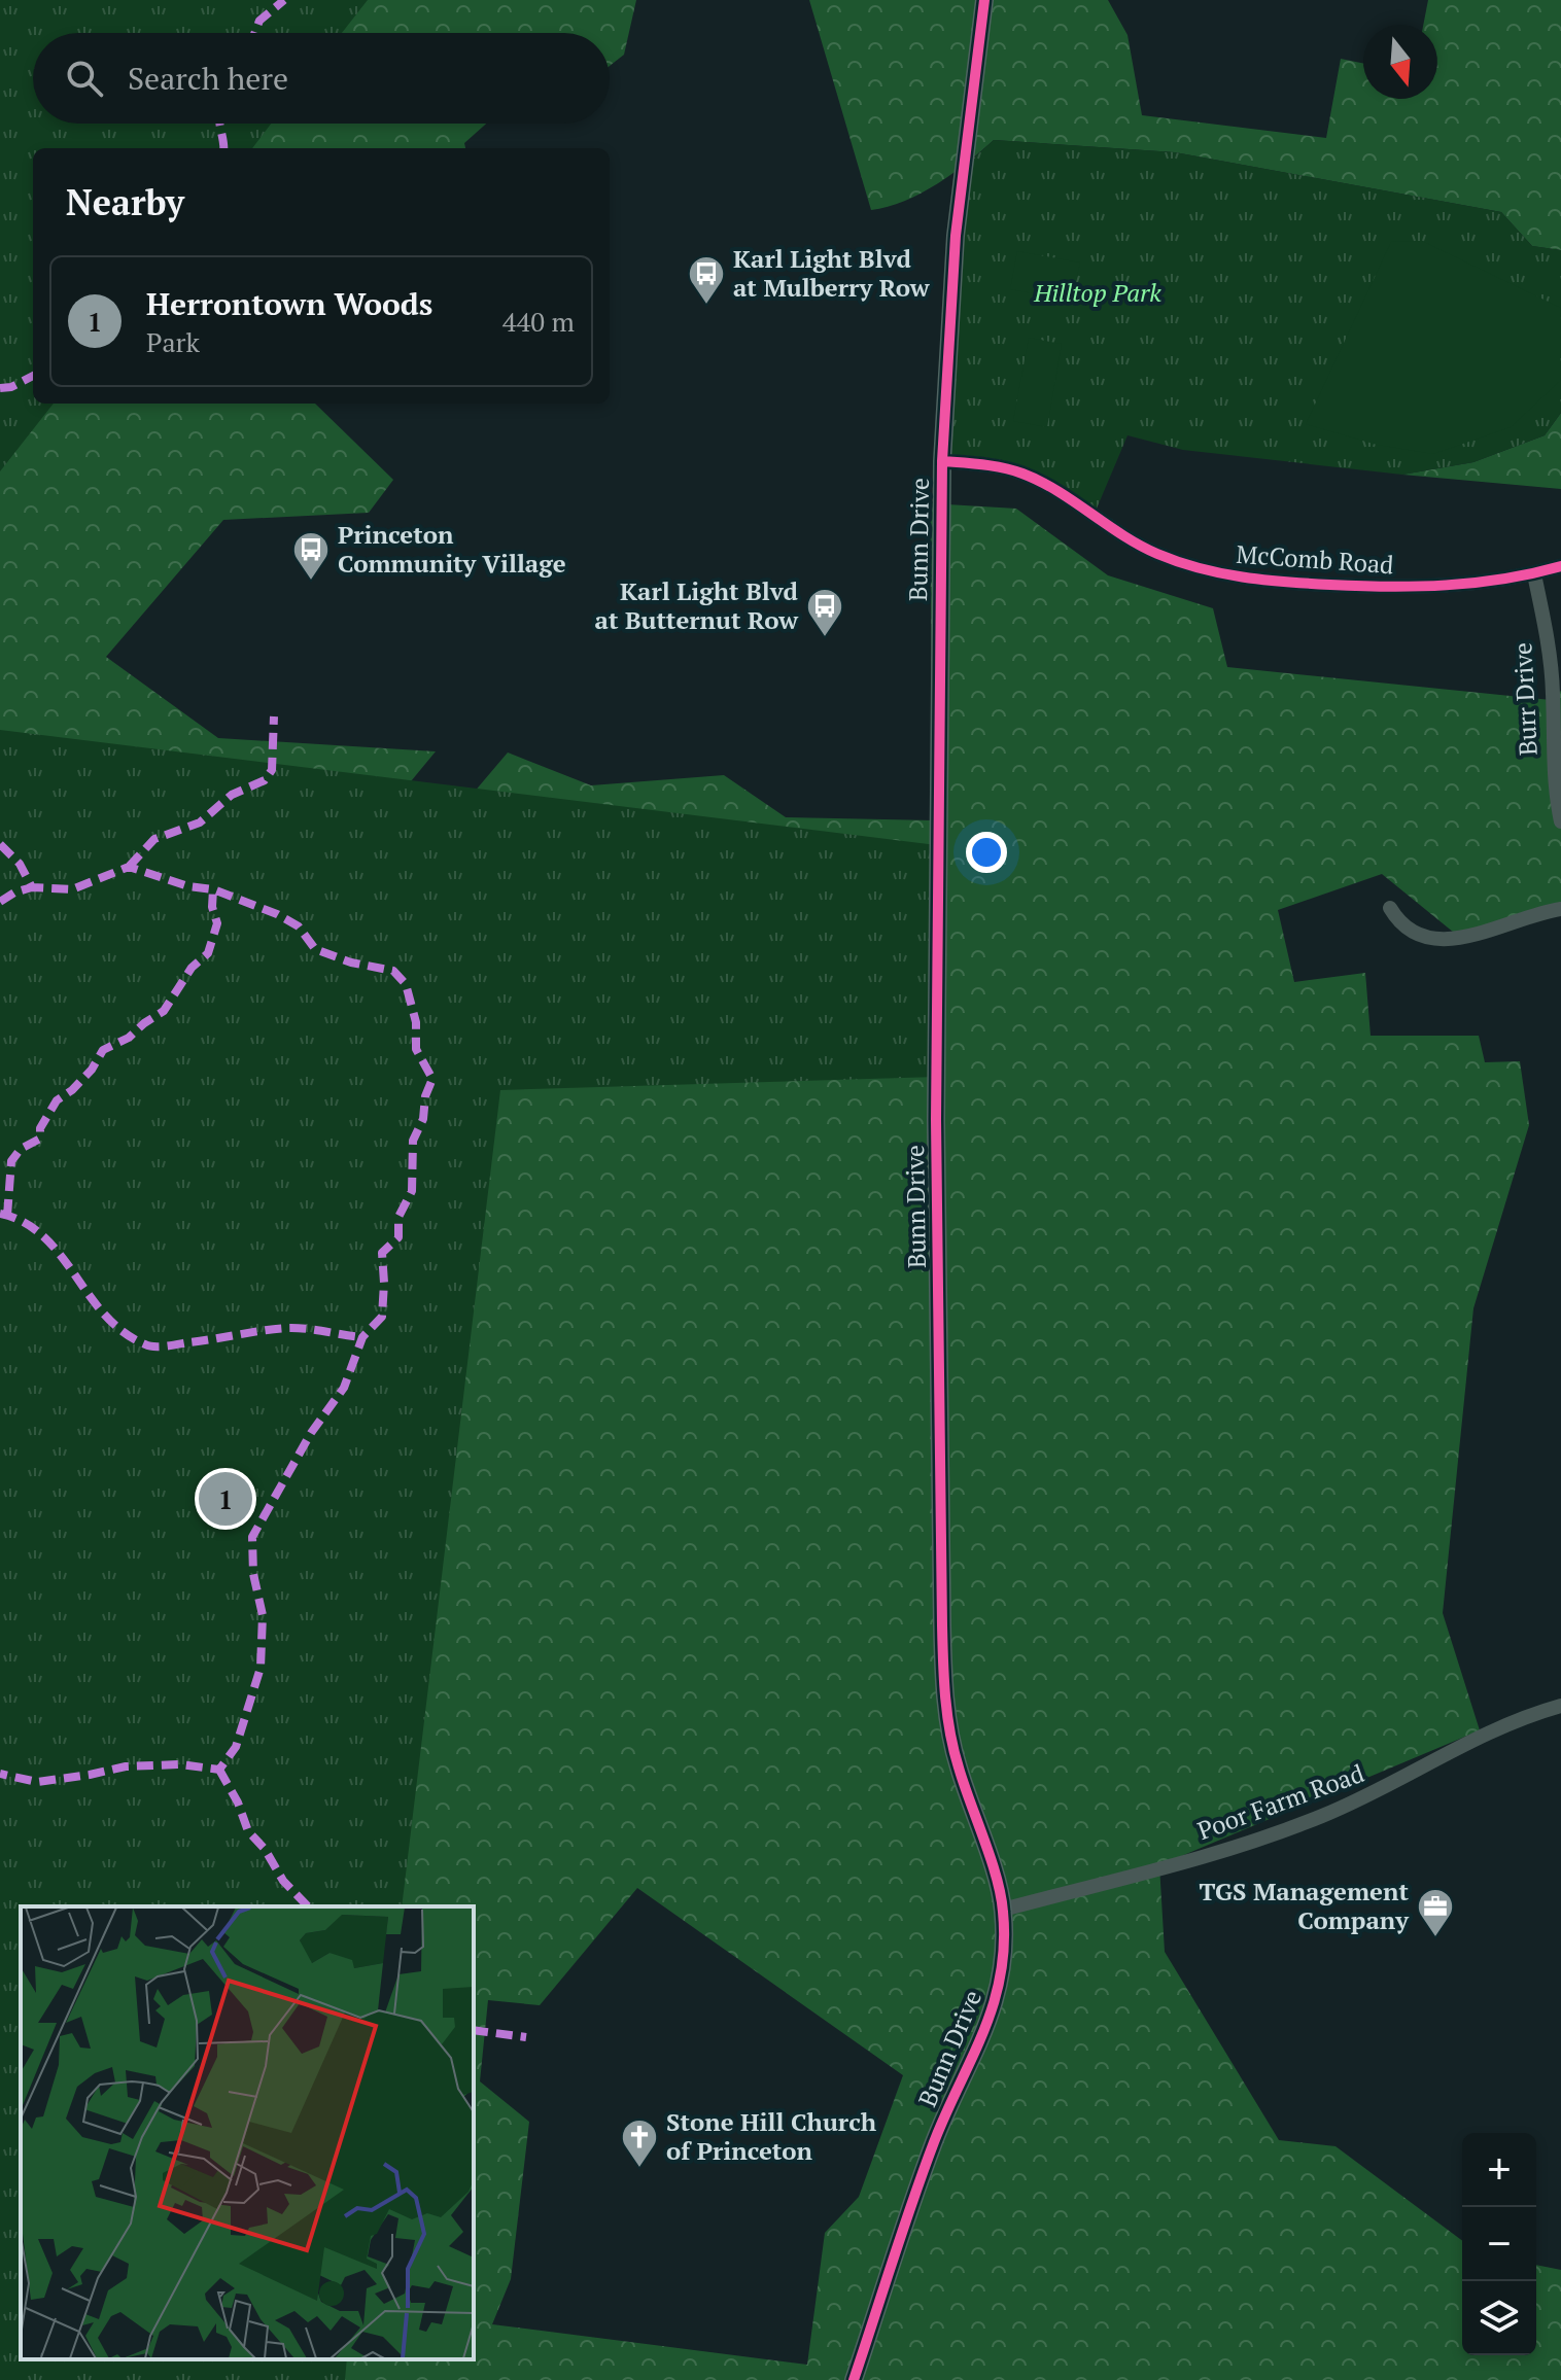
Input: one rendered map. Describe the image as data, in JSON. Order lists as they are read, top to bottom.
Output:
{
  "streets": {
    "street": [
      "Bunn Drive",
      "McComb Road",
      "Burr Drive",
      "Poor Farm Road"
    ]
  },
  "crossings": [
    ["Bunn Drive", "McComb Road"],
    ["Bunn Drive", "Poor Farm Road"],
    ["McComb Road", "Burr Drive"]
  ],
  "parks": ["Hilltop Park"],
  "places": {
    "bus stop": ["Karl Light Blvd at Mulberry Row", "Princeton Community Village", "Karl Light Blvd at Butternut Row"],
    "office": ["TGS Management Company"],
    "church": ["Stone Hill Church of Princeton"]
  },
  "north": "bottom",
  "page": {
    "search": "Search here",
    "heading": "Nearby",
    "list": [
      {
        "mark": "1",
        "name": "Herrontown Woods",
        "note": "Park",
        "value": "440 m"
      }
    ],
    "pins": "1",
    "map_buttons": ["+", "−"]
  }
}
